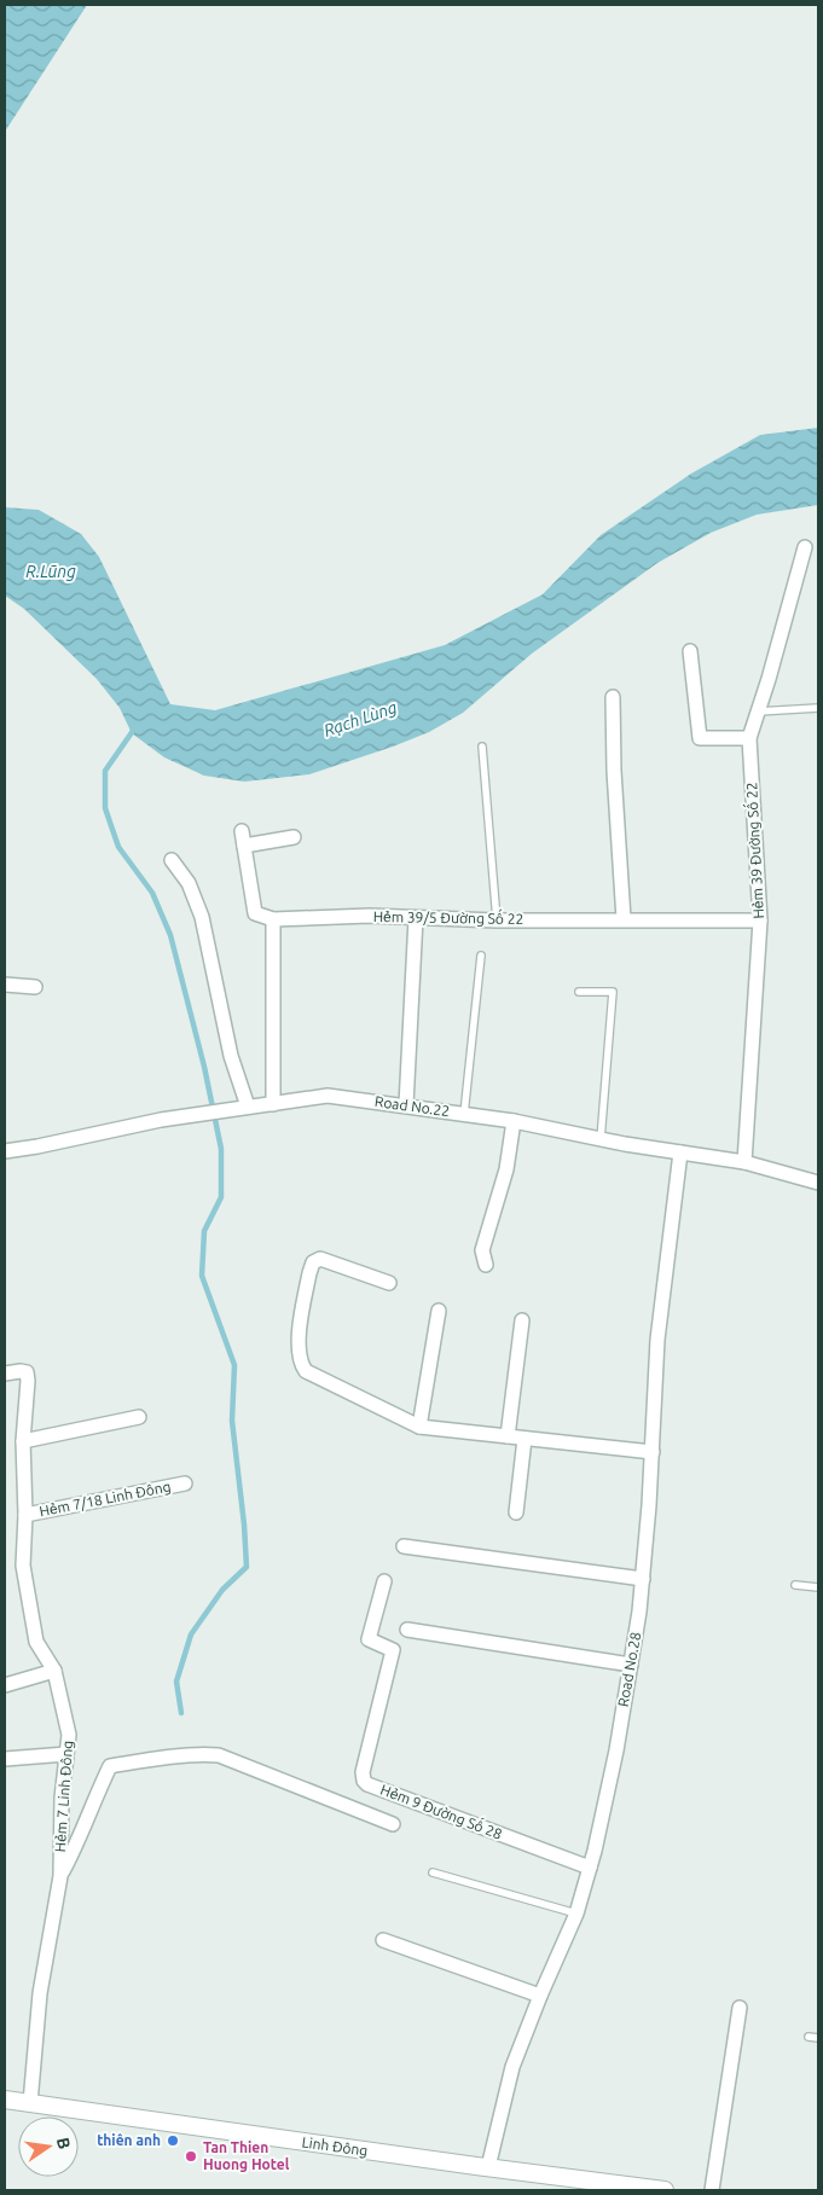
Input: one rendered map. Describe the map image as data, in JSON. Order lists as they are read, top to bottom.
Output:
{
  "streets": {
    "street": [
      "Hẻm 39 Đường Số 22",
      "Hẻm 39/5 Đường Số 22",
      "Road No.22",
      "Hẻm 7/18 Linh Đông",
      "Road No.28",
      "Hẻm 7 Linh Đông",
      "Hẻm 9 Đường Số 28",
      "Linh Đông"
    ]
  },
  "crossings": [
    ["Hẻm 39 Đường Số 22", "Hẻm 39/5 Đường Số 22"],
    ["Hẻm 39 Đường Số 22", "Road No.22"],
    ["Road No.22", "Road No.28"],
    ["Hẻm 7/18 Linh Đông", "Hẻm 7 Linh Đông"],
    ["Road No.28", "Hẻm 9 Đường Số 28"],
    ["Road No.28", "Linh Đông"],
    ["Hẻm 7 Linh Đông", "Linh Đông"]
  ],
  "water": ["R.Lũng", "Rạch Lùng"],
  "places": ["thiên anh", "Tan Thien Huong Hotel"],
  "north": "right"
}
